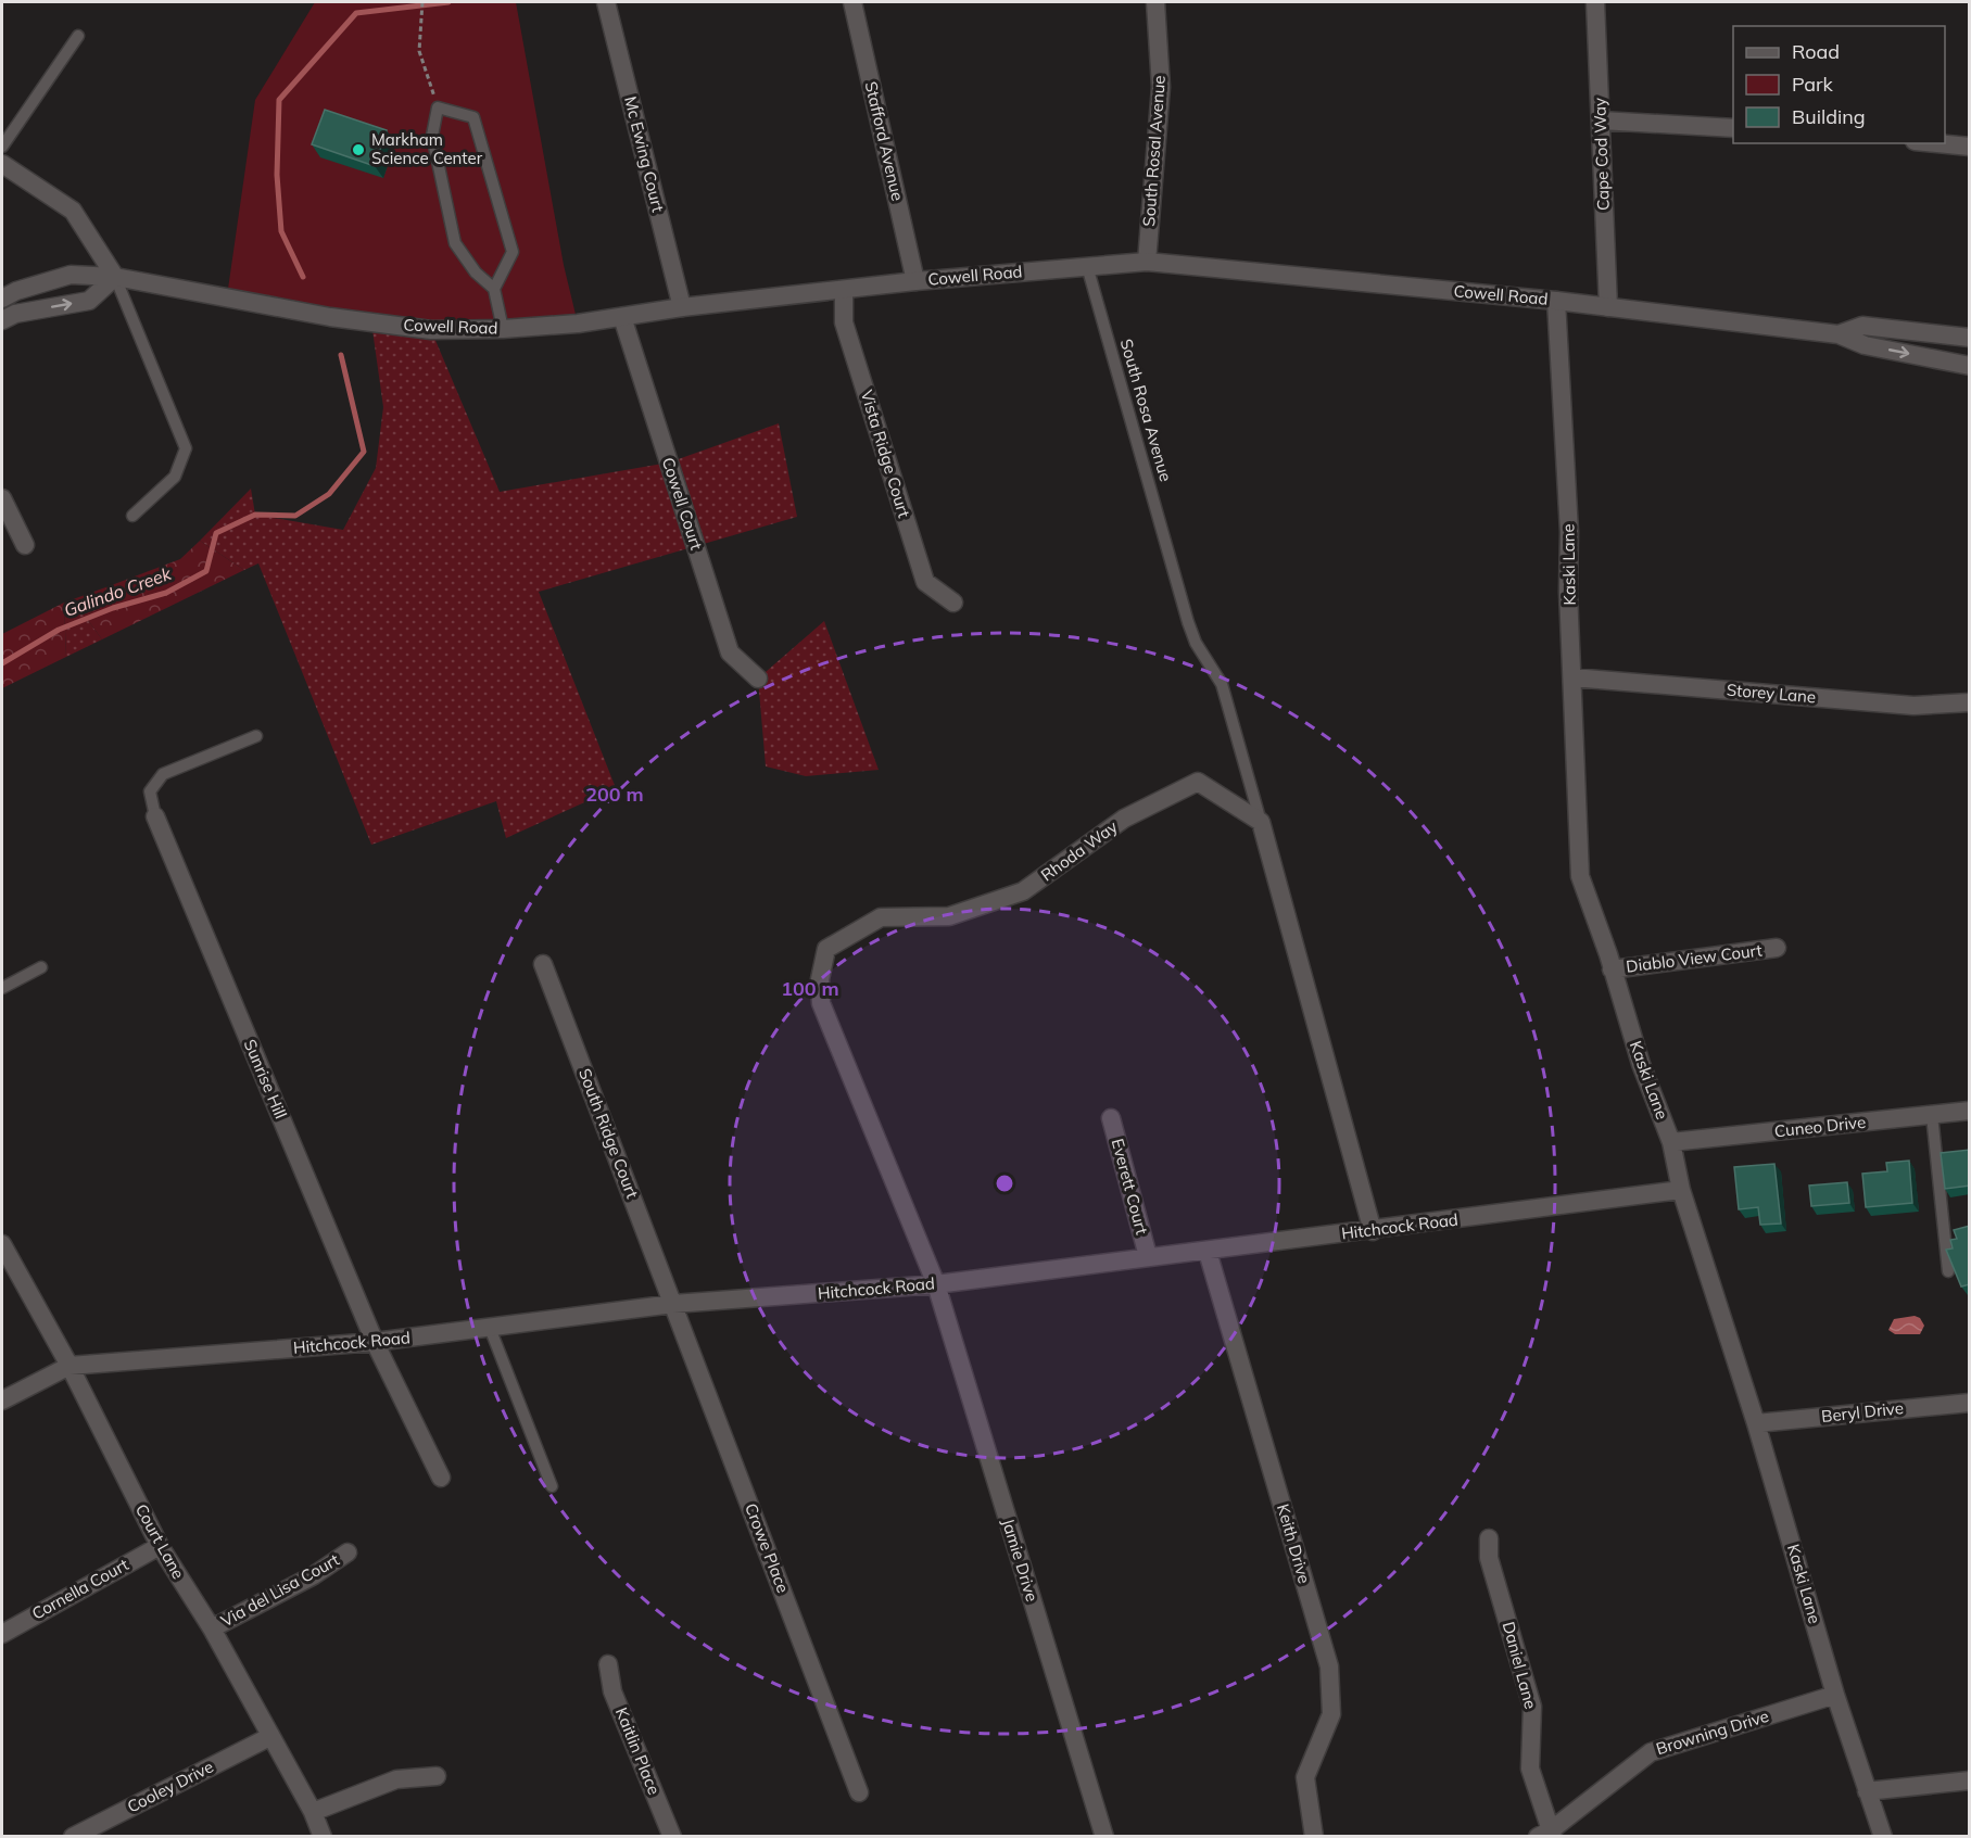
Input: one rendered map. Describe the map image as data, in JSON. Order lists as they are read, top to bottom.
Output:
{
  "streets": {
    "street": [
      "Stafford Avenue",
      "South Rosal Avenue",
      "Mc Ewing Court",
      "Cape Cod Way",
      "Cowell Road",
      "Vista Ridge Court",
      "Cowell Court",
      "Kaski Lane",
      "Storey Lane",
      "Rhoda Way",
      "Diablo View Court",
      "Sunrise Hill",
      "Cuneo Drive",
      "South Ridge Court",
      "Everett Court",
      "Hitchcock Road",
      "Beryl Drive",
      "Court Lane",
      "Keith Drive",
      "Crowe Place",
      "Jamie Drive",
      "Cornella Court",
      "Via del Lisa Court",
      "Daniel Lane",
      "Browning Drive",
      "Kaitlin Place",
      "Cooley Drive"
    ],
    "lane": ["South Rosa Avenue"]
  },
  "crossings": [
    ["Stafford Avenue", "Cowell Road"],
    ["South Rosal Avenue", "Cowell Road"],
    ["Mc Ewing Court", "Cowell Road"],
    ["Cape Cod Way", "Cowell Road"],
    ["Cowell Road", "South Rosa Avenue"],
    ["Cowell Road", "Vista Ridge Court"],
    ["Cowell Road", "Cowell Court"],
    ["Cowell Road", "Kaski Lane"],
    ["South Rosa Avenue", "Rhoda Way"],
    ["Kaski Lane", "Storey Lane"],
    ["Kaski Lane", "Diablo View Court"],
    ["Kaski Lane", "Cuneo Drive"],
    ["Kaski Lane", "Hitchcock Road"],
    ["Kaski Lane", "Beryl Drive"],
    ["Kaski Lane", "Browning Drive"],
    ["Rhoda Way", "Hitchcock Road"],
    ["Rhoda Way", "Jamie Drive"],
    ["Sunrise Hill", "Hitchcock Road"],
    ["South Ridge Court", "Hitchcock Road"],
    ["South Ridge Court", "Crowe Place"],
    ["Everett Court", "Hitchcock Road"],
    ["Hitchcock Road", "Court Lane"],
    ["Hitchcock Road", "Keith Drive"],
    ["Hitchcock Road", "Crowe Place"],
    ["Hitchcock Road", "Jamie Drive"],
    ["Court Lane", "Cornella Court"],
    ["Court Lane", "Via del Lisa Court"],
    ["Court Lane", "Cooley Drive"],
    ["Daniel Lane", "Browning Drive"]
  ],
  "water": ["Galindo Creek"],
  "places": ["Markham Science Center"],
  "legend": ["Road", "Park", "Building"],
  "rings": ["200 m", "100 m"]
}
